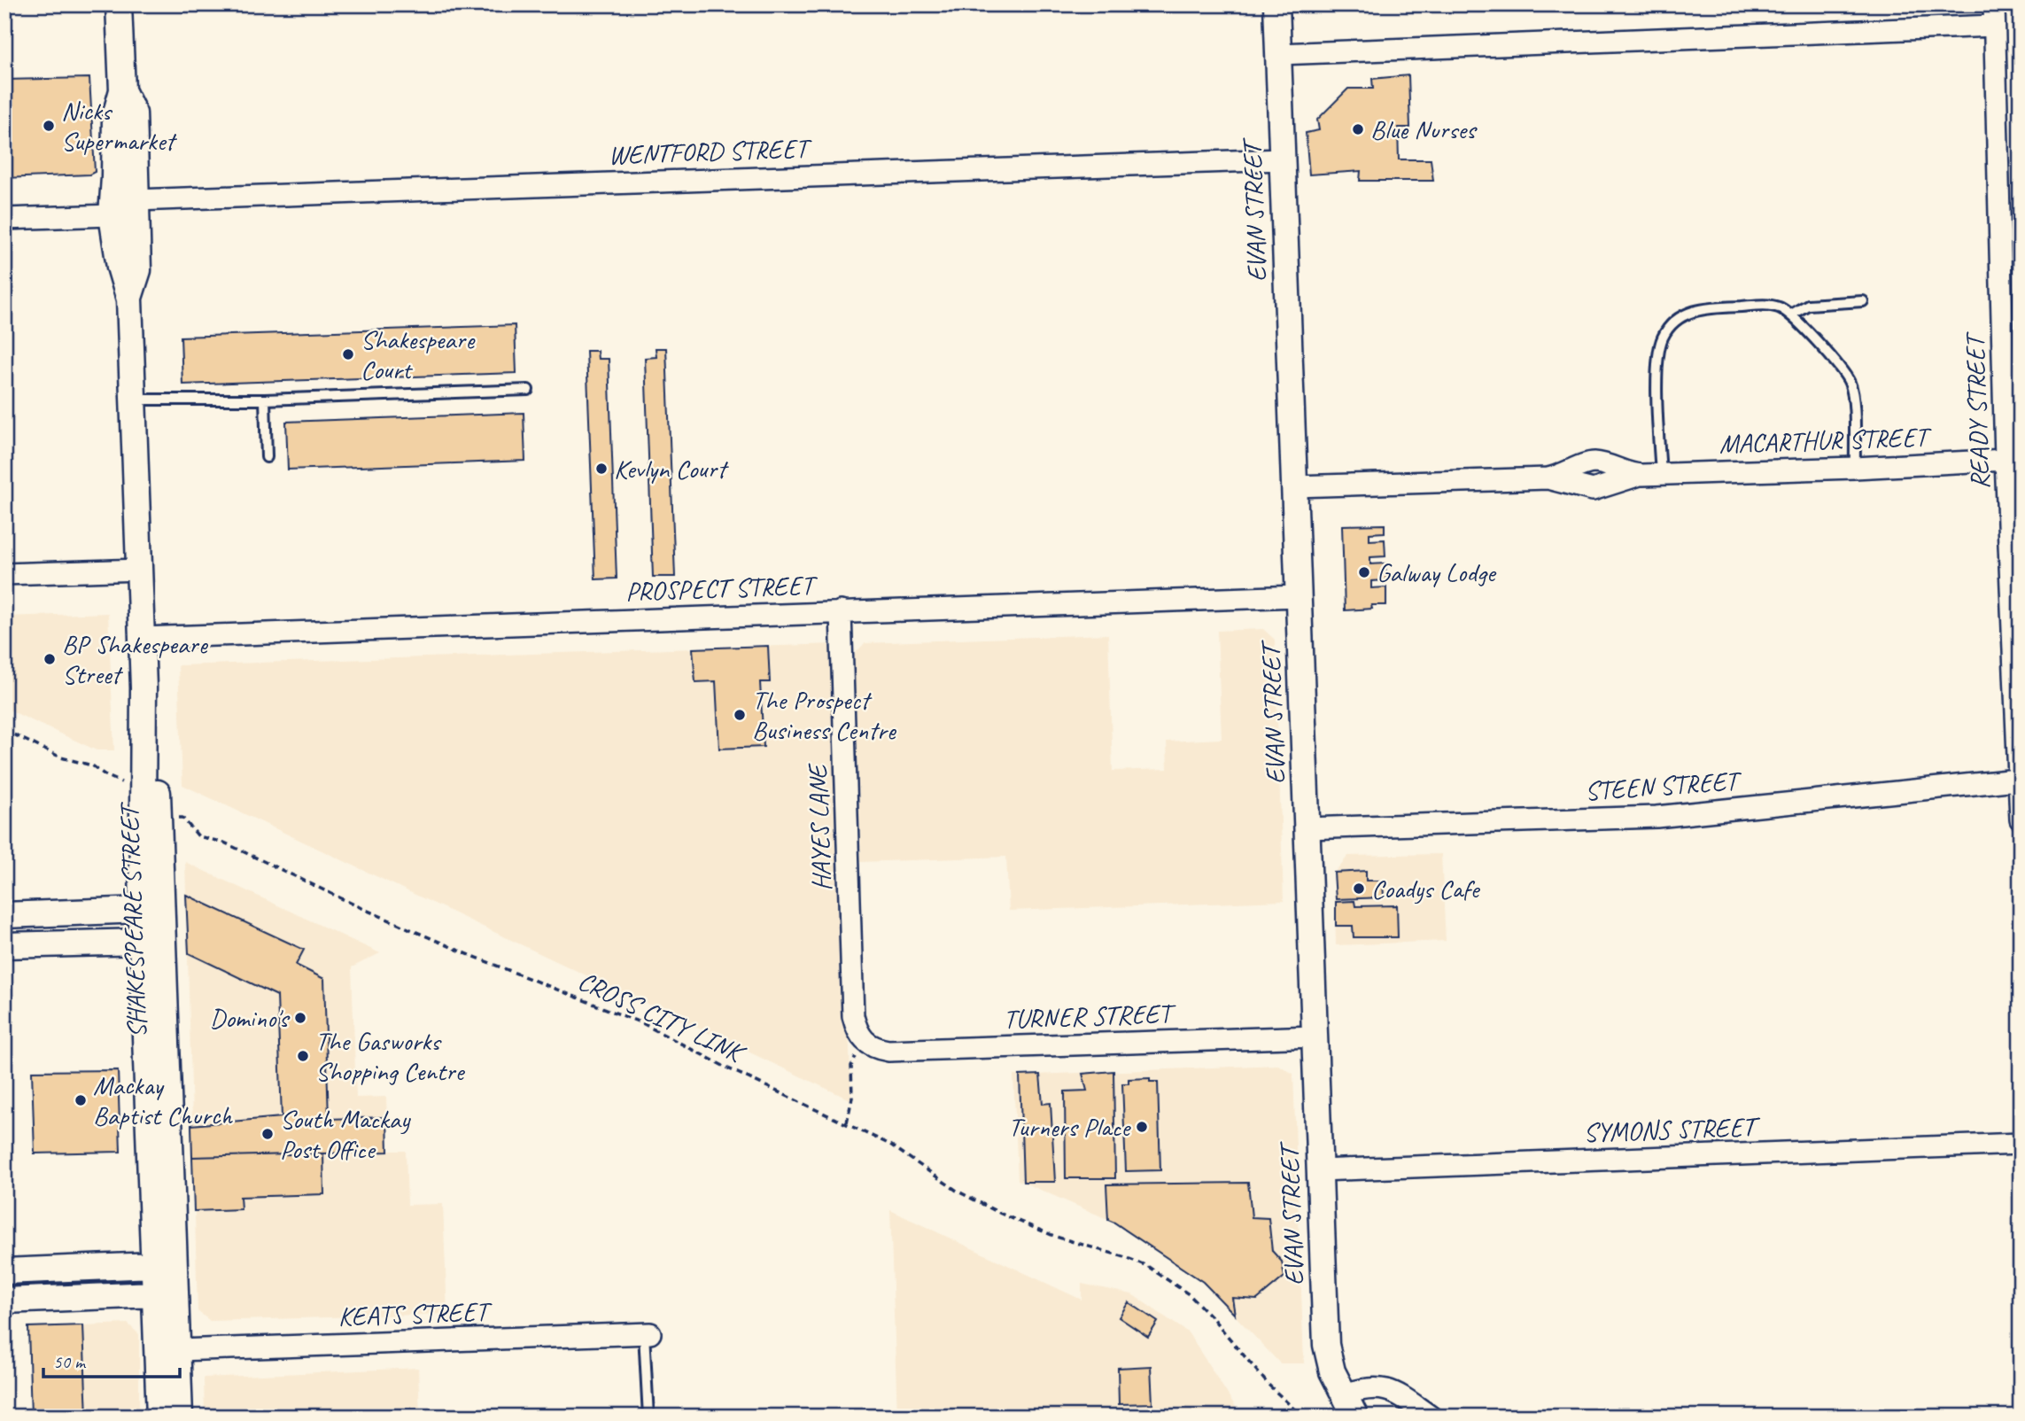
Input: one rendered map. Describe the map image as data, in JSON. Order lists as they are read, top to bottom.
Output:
{
  "streets": {
    "street": [
      "WENTFORD STREET",
      "EVAN STREET",
      "READY STREET",
      "MACARTHUR STREET",
      "PROSPECT STREET",
      "STEEN STREET",
      "HAYES LANE",
      "SHAKESPEARE STREET",
      "TURNER STREET",
      "SYMONS STREET",
      "KEATS STREET"
    ],
    "path": ["CROSS CITY LINK"]
  },
  "crossings": [
    ["WENTFORD STREET", "EVAN STREET"],
    ["WENTFORD STREET", "SHAKESPEARE STREET"],
    ["EVAN STREET", "MACARTHUR STREET"],
    ["EVAN STREET", "PROSPECT STREET"],
    ["EVAN STREET", "STEEN STREET"],
    ["EVAN STREET", "TURNER STREET"],
    ["EVAN STREET", "SYMONS STREET"],
    ["READY STREET", "MACARTHUR STREET"],
    ["READY STREET", "STEEN STREET"],
    ["PROSPECT STREET", "HAYES LANE"],
    ["PROSPECT STREET", "SHAKESPEARE STREET"],
    ["HAYES LANE", "TURNER STREET"],
    ["SHAKESPEARE STREET", "CROSS CITY LINK"],
    ["SHAKESPEARE STREET", "KEATS STREET"]
  ],
  "places": [
    "Nicks Supermarket",
    "Blue Nurses",
    "Shakespeare Court",
    "Kevlyn Court",
    "Galway Lodge",
    "BP Shakespeare Street",
    "The Prospect Business Centre",
    "Coadys Cafe",
    "Domino's",
    "The Gasworks Shopping Centre",
    "Mackay Baptist Church",
    "Turners Place",
    "South Mackay Post Office"
  ],
  "scale_bar": "50 m"
}
